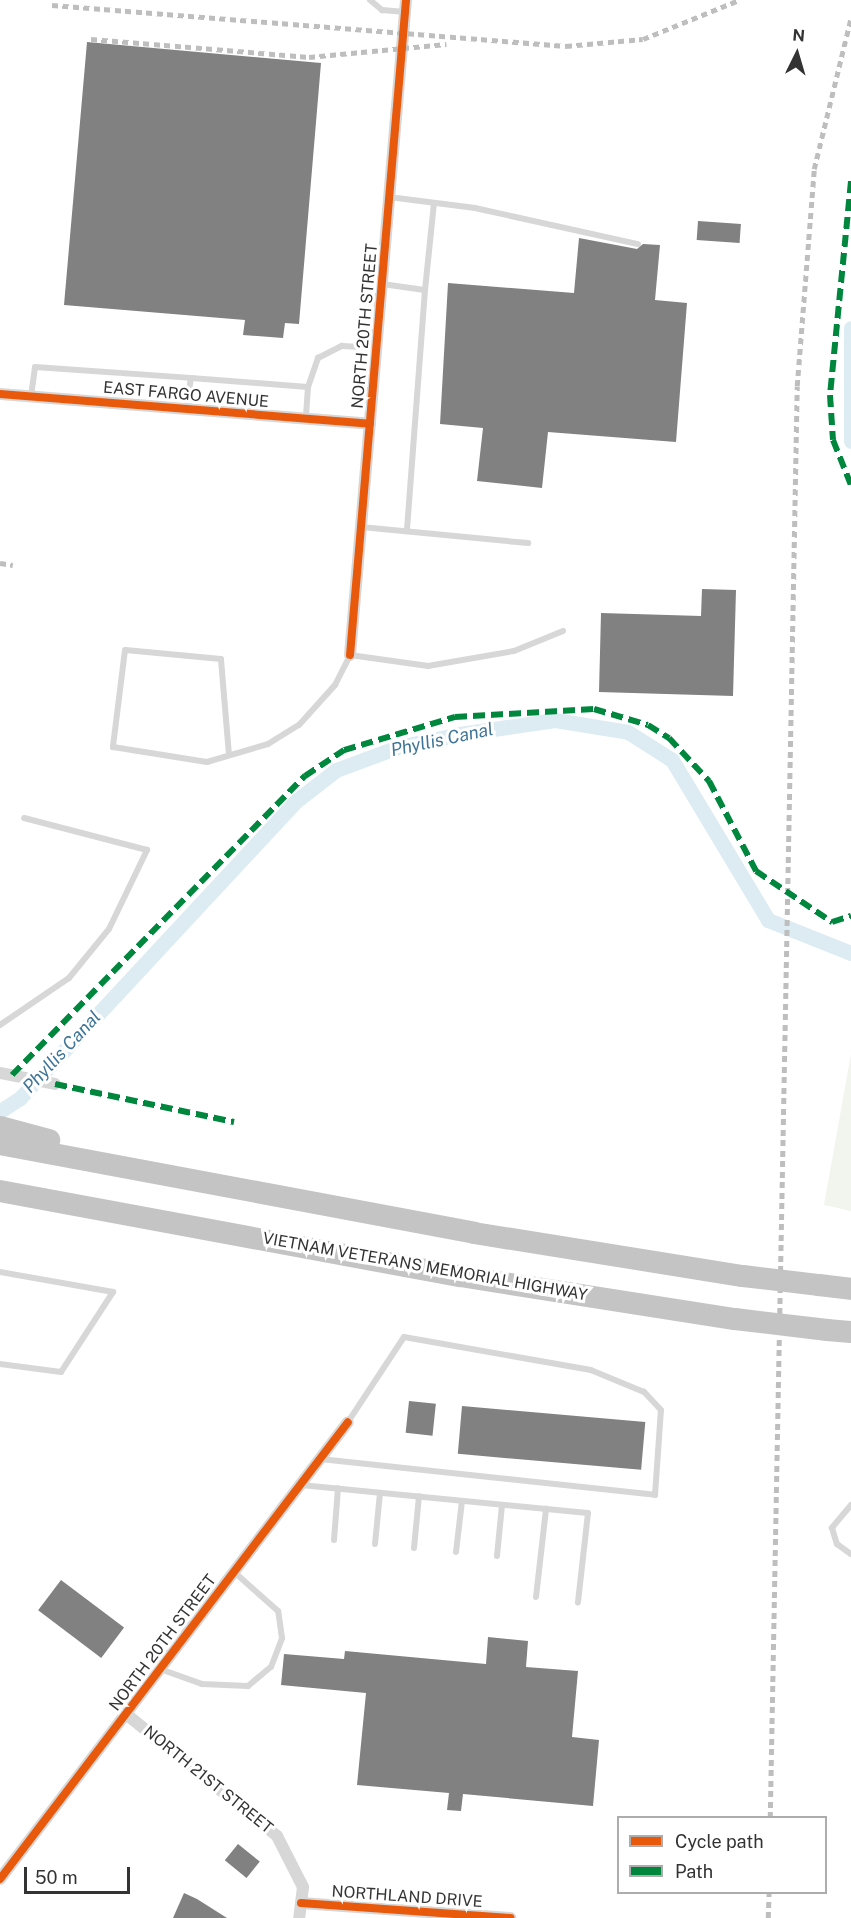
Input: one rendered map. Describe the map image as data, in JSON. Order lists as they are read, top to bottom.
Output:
{
  "streets": {
    "highway": ["VIETNAM VETERANS MEMORIAL HIGHWAY"],
    "street": [
      "NORTH 20TH STREET",
      "EAST FARGO AVENUE",
      "NORTH 21ST STREET",
      "NORTHLAND DRIVE"
    ]
  },
  "crossings": [
    ["NORTH 20TH STREET", "EAST FARGO AVENUE"],
    ["NORTH 20TH STREET", "NORTH 21ST STREET"],
    ["NORTH 21ST STREET", "NORTHLAND DRIVE"]
  ],
  "water": ["Phyllis Canal"],
  "legend": ["Cycle path", "Path"],
  "scale_bar": "50 m",
  "north": "top"
}
